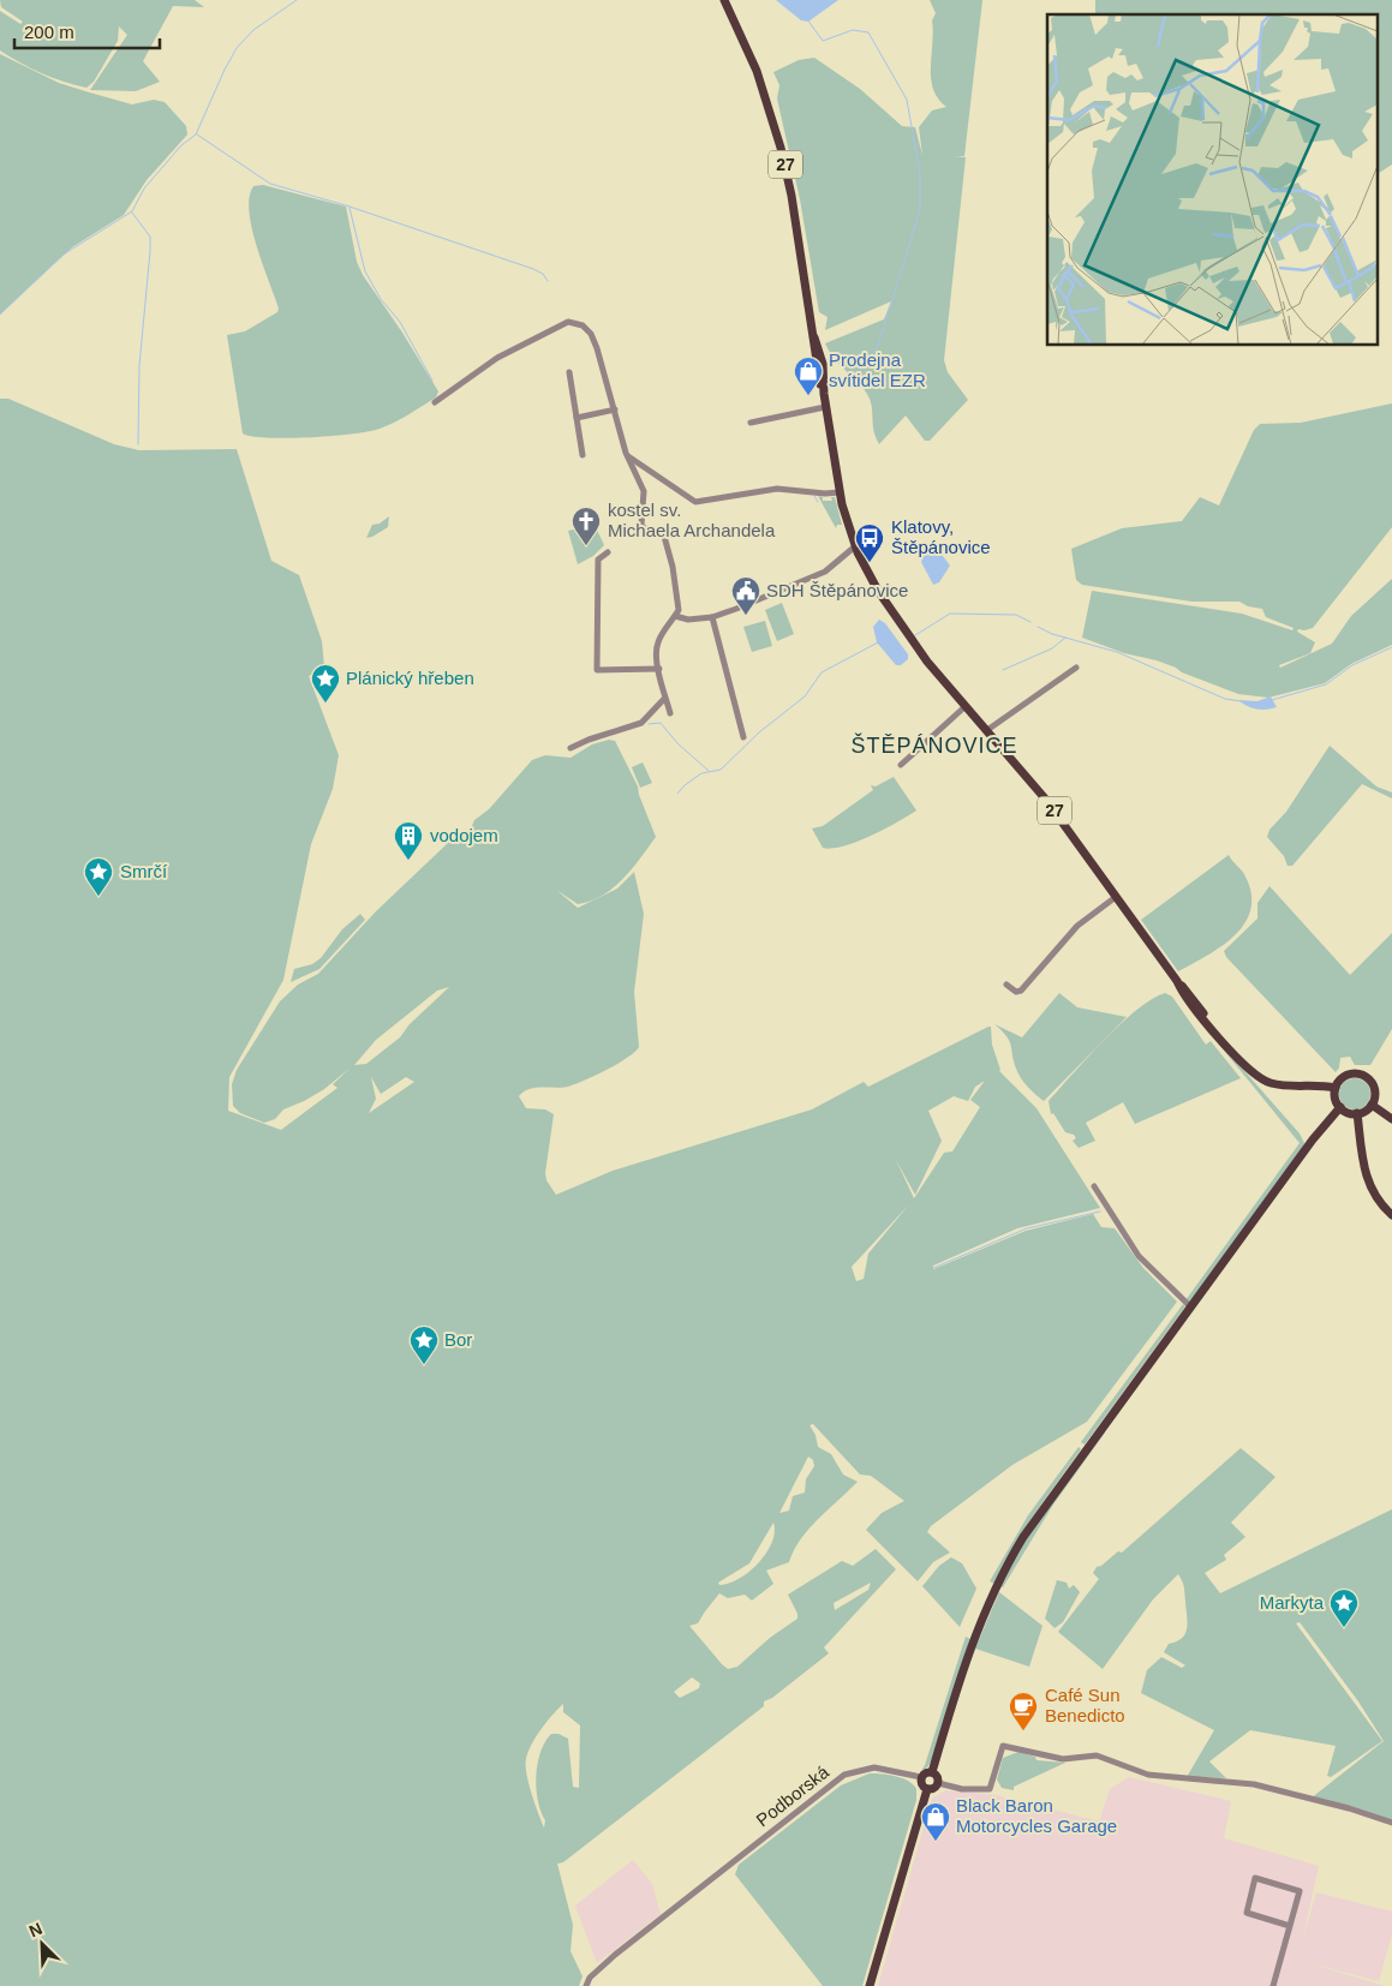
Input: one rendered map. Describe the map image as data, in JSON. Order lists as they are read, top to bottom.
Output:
{
  "streets": {
    "main road": ["27"],
    "street": ["Podborská"]
  },
  "districts": ["ŠTĚPÁNOVICE"],
  "places": {
    "shop": ["Prodejna svítidel EZR", "Black Baron Motorcycles Garage"],
    "church": ["kostel sv. Michaela Archandela"],
    "bus stop": ["Klatovy, Štěpánovice"],
    "public building": ["SDH Štěpánovice"],
    "place": [
      "Plánický hřeben",
      "Smrčí",
      "Bor",
      "Markyta"
    ],
    "building": ["vodojem"],
    "cafe": ["Café Sun Benedicto"]
  },
  "scale_bar": "200 m",
  "north": "top left"
}
